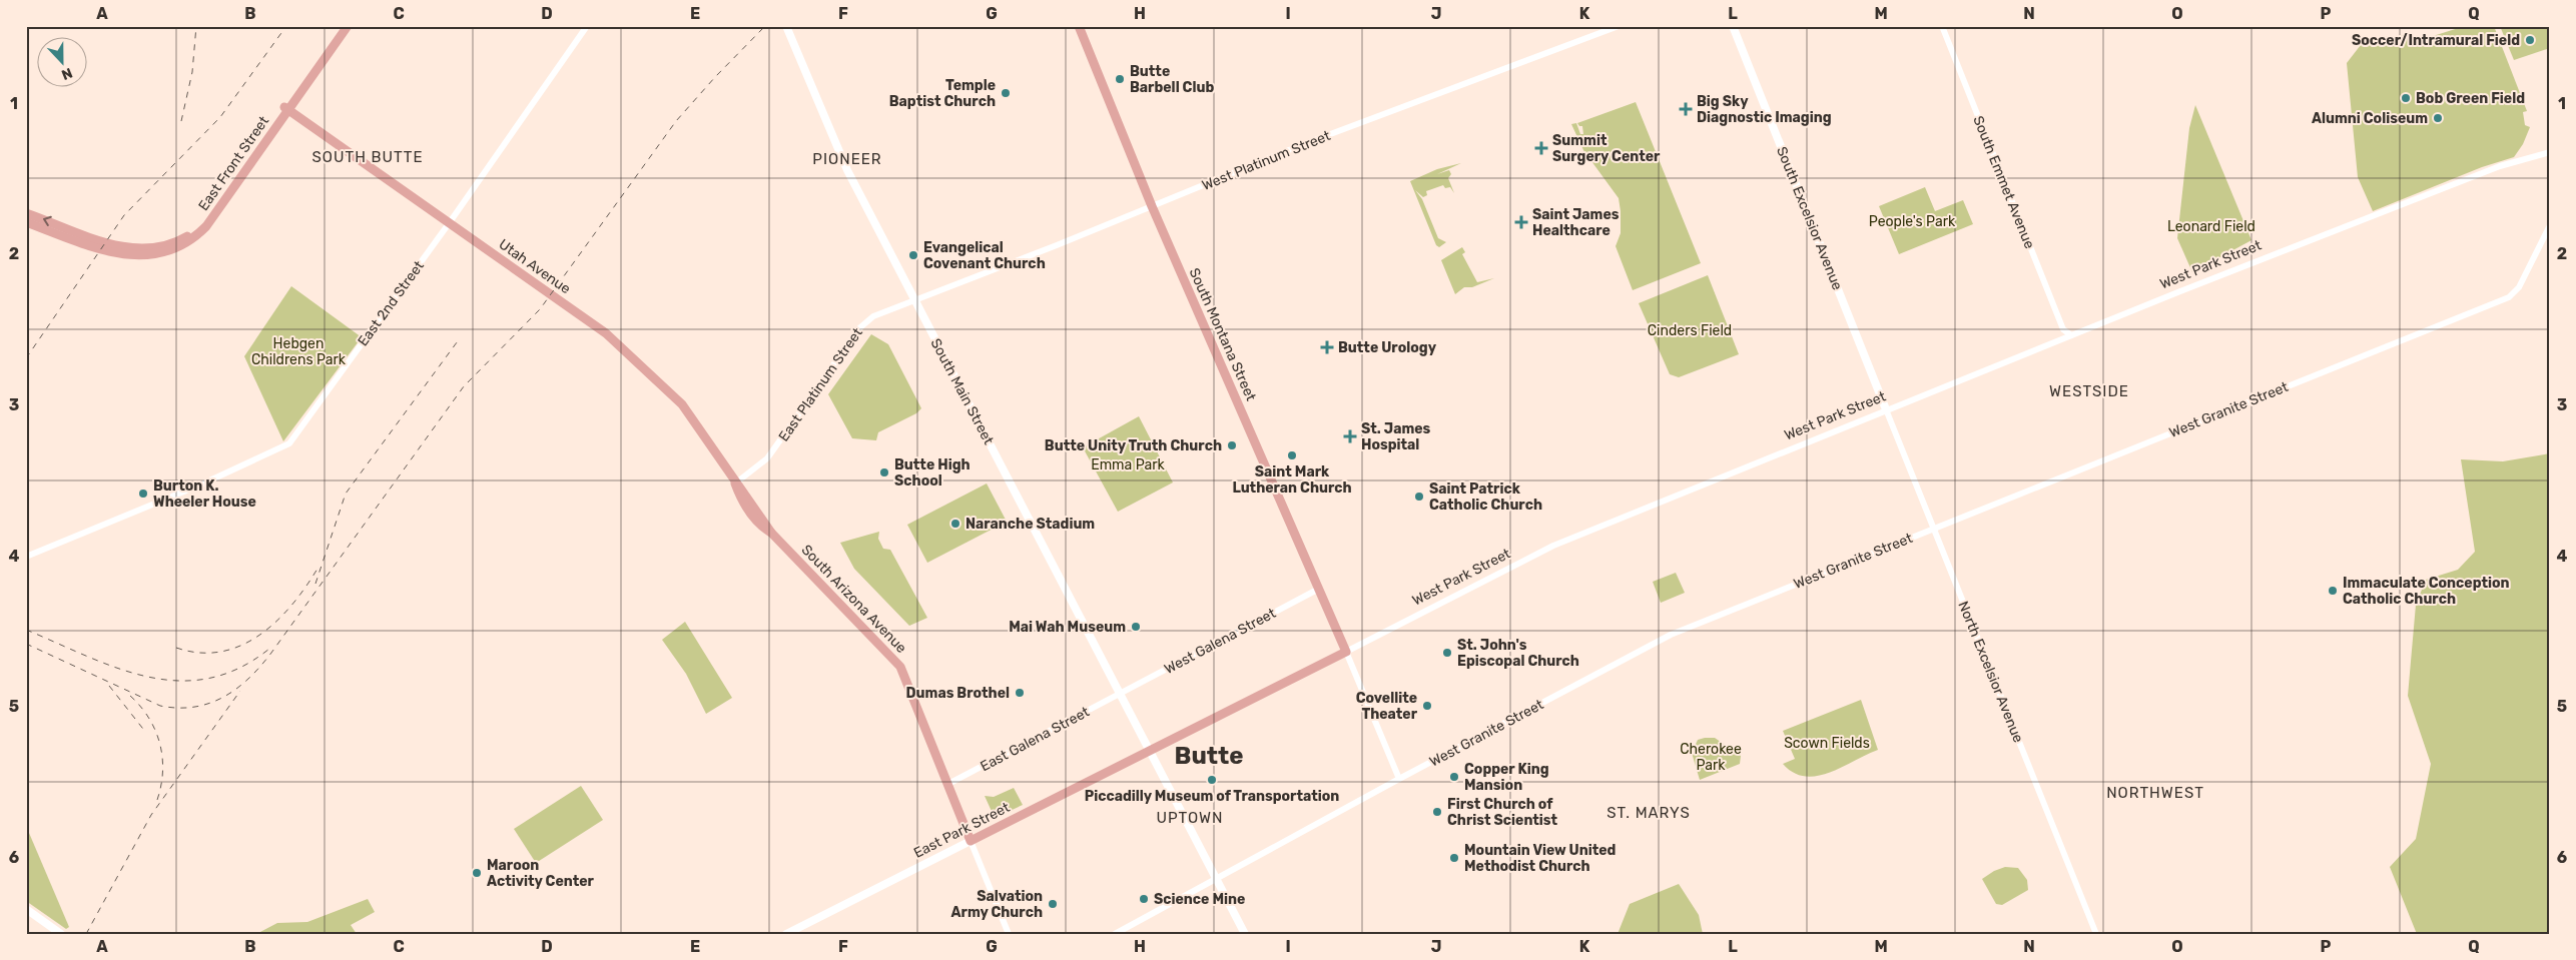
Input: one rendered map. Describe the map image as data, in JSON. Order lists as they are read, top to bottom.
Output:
{
  "streets": {
    "main road": [
      "East Front Street",
      "South Excelsior Avenue",
      "West Park Street",
      "Utah Avenue",
      "South Montana Street",
      "South Main Street",
      "South Arizona Avenue",
      "East Park Street"
    ],
    "street": [
      "West Platinum Street",
      "South Emmet Avenue",
      "East 2nd Street",
      "East Platinum Street",
      "West Granite Street",
      "West Galena Street",
      "North Excelsior Avenue",
      "East Galena Street"
    ]
  },
  "crossings": [
    ["West Platinum Street", "South Montana Street"],
    ["West Platinum Street", "East Platinum Street"],
    ["West Platinum Street", "South Main Street"],
    ["East Front Street", "Utah Avenue"],
    ["South Emmet Avenue", "West Park Street"],
    ["South Excelsior Avenue", "West Park Street"],
    ["South Excelsior Avenue", "North Excelsior Avenue"],
    ["West Park Street", "South Montana Street"],
    ["West Park Street", "South Main Street"],
    ["West Park Street", "North Excelsior Avenue"],
    ["West Park Street", "East Park Street"],
    ["Utah Avenue", "East 2nd Street"],
    ["Utah Avenue", "East Platinum Street"],
    ["Utah Avenue", "South Arizona Avenue"],
    ["South Montana Street", "West Galena Street"],
    ["East Platinum Street", "South Main Street"],
    ["South Main Street", "West Granite Street"],
    ["South Main Street", "West Galena Street"],
    ["South Main Street", "East Galena Street"],
    ["South Main Street", "East Park Street"],
    ["West Granite Street", "North Excelsior Avenue"],
    ["South Arizona Avenue", "East Galena Street"],
    ["South Arizona Avenue", "East Park Street"],
    ["West Galena Street", "East Galena Street"]
  ],
  "districts": [
    "SOUTH BUTTE",
    "PIONEER",
    "WESTSIDE",
    "Butte",
    "NORTHWEST",
    "ST. MARYS",
    "UPTOWN"
  ],
  "parks": [
    "People's Park",
    "Leonard Field",
    "Cinders Field",
    "Hebgen Childrens Park",
    "Emma Park",
    "Scown Fields",
    "Cherokee Park"
  ],
  "places": {
    "other": [
      "Soccer/Intramural Field",
      "Butte Barbell Club",
      "Temple Baptist Church",
      "Bob Green Field",
      "Alumni Coliseum",
      "Evangelical Covenant Church",
      "Butte Unity Truth Church",
      "Saint Mark Lutheran Church",
      "Butte High School",
      "Burton K. Wheeler House",
      "Saint Patrick Catholic Church",
      "Naranche Stadium",
      "Immaculate Conception Catholic Church",
      "Mai Wah Museum",
      "St. John's Episcopal Church",
      "Dumas Brothel",
      "Covellite Theater",
      "Copper King Mansion",
      "Piccadilly Museum of Transportation",
      "First Church of Christ Scientist",
      "Mountain View United Methodist Church",
      "Maroon Activity Center",
      "Science Mine",
      "Salvation Army Church"
    ],
    "health": [
      "Big Sky Diagnostic Imaging",
      "Summit Surgery Center",
      "Saint James Healthcare",
      "Butte Urology",
      "St. James Hospital"
    ]
  },
  "north": "bottom",
  "grid": {
    "columns": [
      "A",
      "B",
      "C",
      "D",
      "E",
      "F",
      "G",
      "H",
      "I",
      "J",
      "K",
      "L",
      "M",
      "N",
      "O",
      "P",
      "Q"
    ],
    "rows": [
      "1",
      "2",
      "3",
      "4",
      "5",
      "6"
    ]
  }
}
